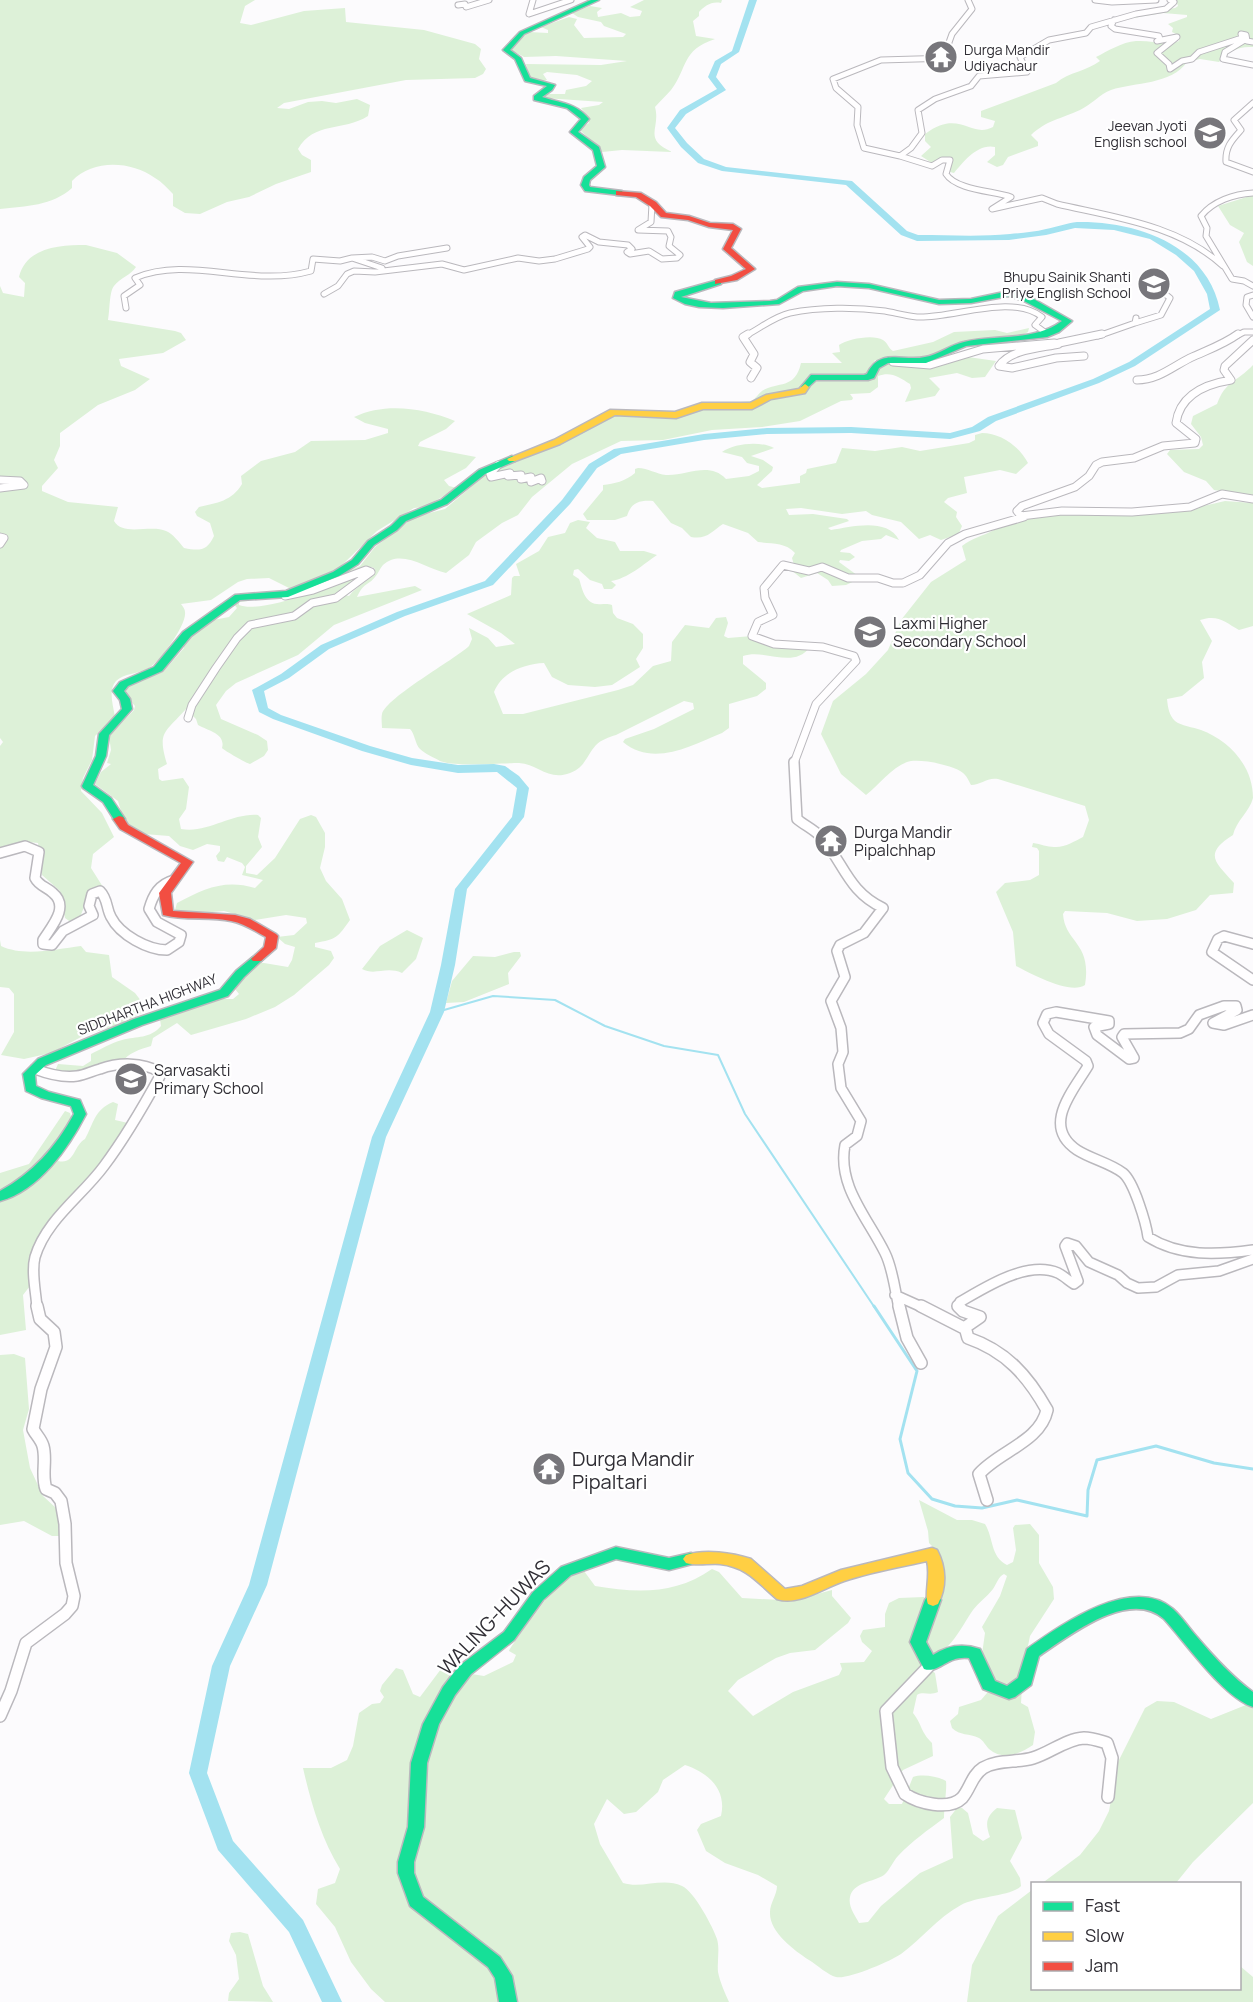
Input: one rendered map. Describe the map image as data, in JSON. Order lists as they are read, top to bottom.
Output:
{
  "streets": {
    "main road": ["SIDDHARTHA HIGHWAY", "WALING-HUWAS"]
  },
  "places": {
    "temple": ["Durga Mandir Udiyachaur", "Durga Mandir Pipalchhap", "Durga Mandir Pipaltari"],
    "school or university": [
      "Jeevan Jyoti English school",
      "Bhupu Sainik Shanti Priye English School",
      "Laxmi Higher Secondary School",
      "Sarvasakti Primary School"
    ]
  },
  "legend": ["Fast", "Slow", "Jam"]
}
